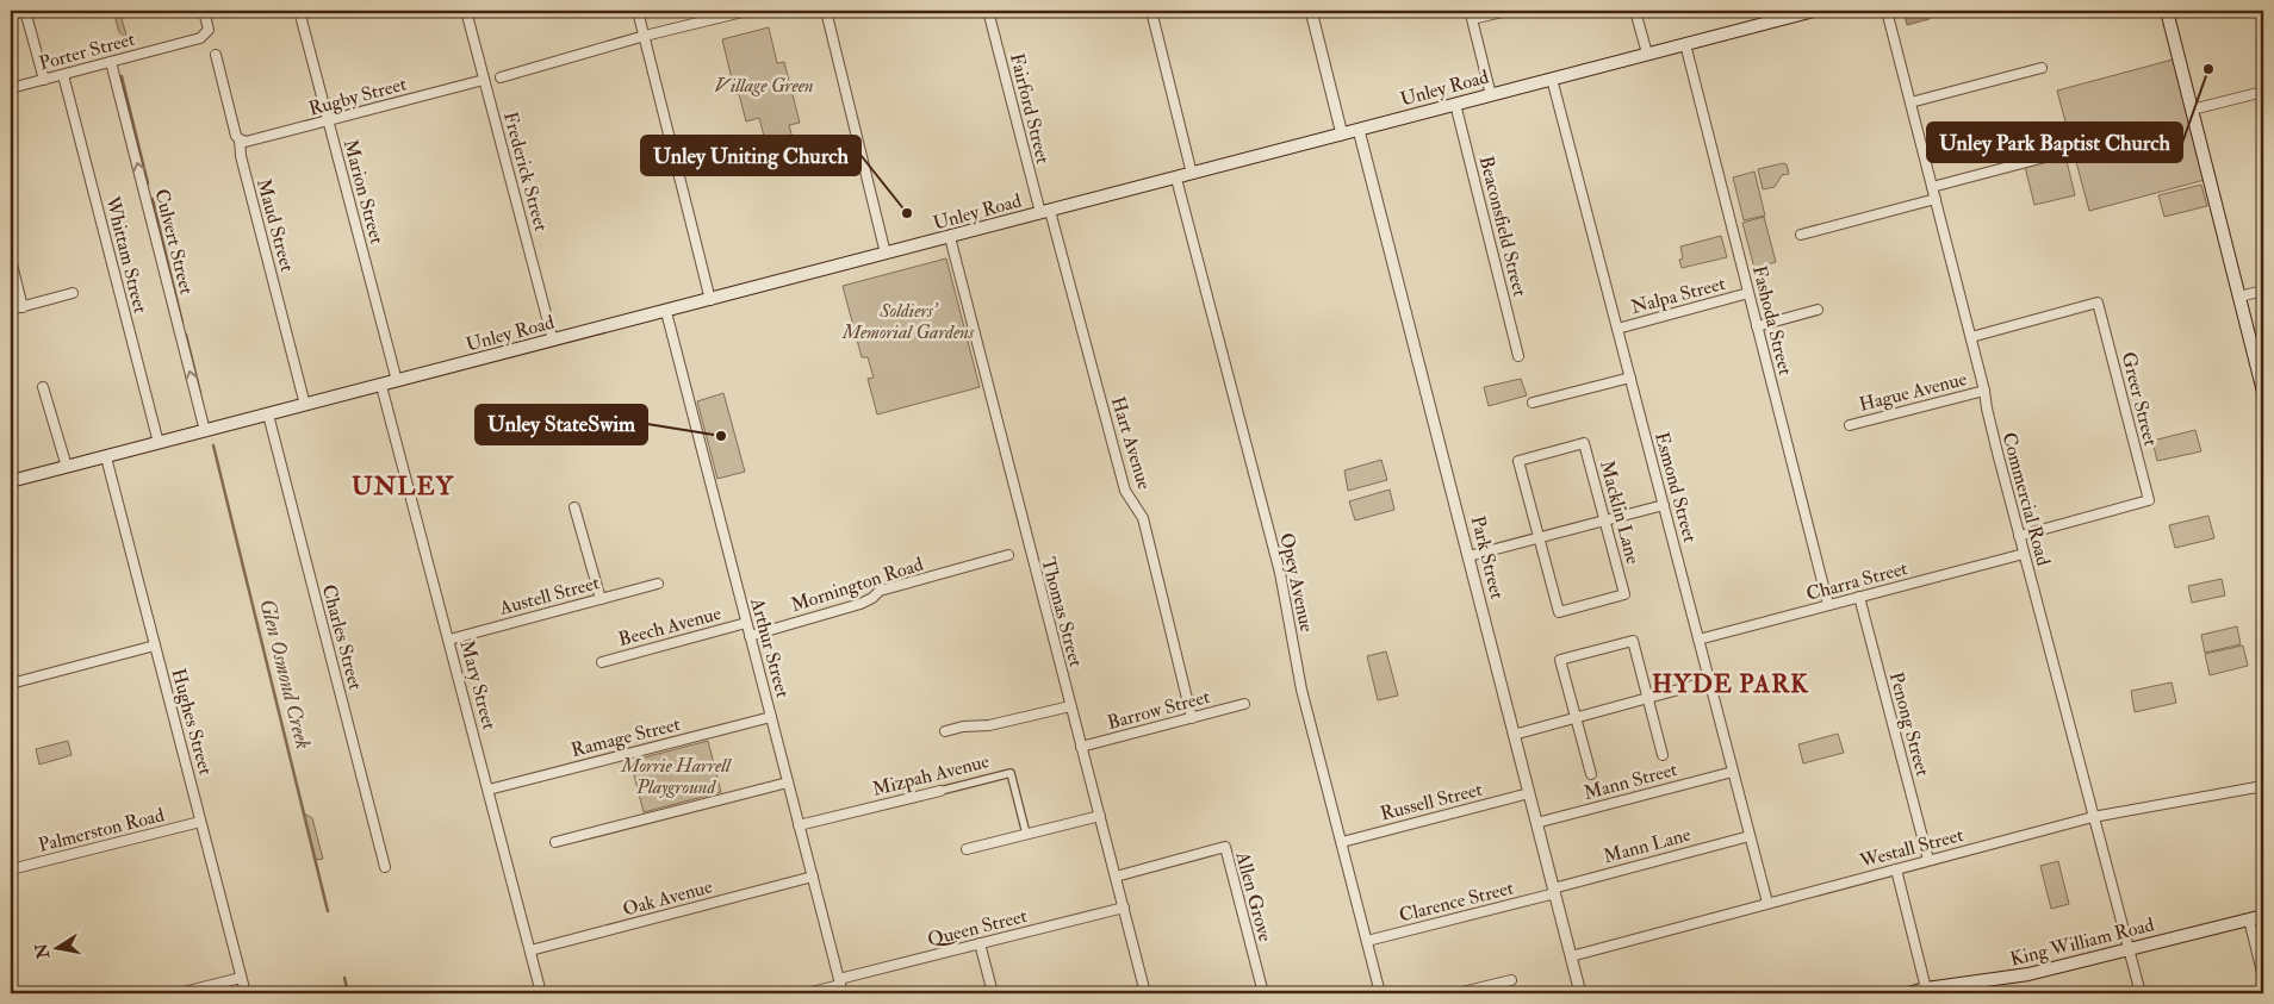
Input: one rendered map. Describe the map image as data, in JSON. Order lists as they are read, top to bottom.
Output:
{
  "streets": {
    "main road": ["Unley Road", "King William Road"],
    "street": [
      "Porter Street",
      "Rugby Street",
      "Fairford Street",
      "Frederick Street",
      "Marion Street",
      "Maud Street",
      "Beaconsfield Street",
      "Culvert Street",
      "Whittam Street",
      "Nalpa Street",
      "Fashoda Street",
      "Hague Avenue",
      "Greer Street",
      "Hart Avenue",
      "Esmond Street",
      "Commercial Road",
      "Macklin Lane",
      "Park Street",
      "Charra Street",
      "Opey Avenue",
      "Mornington Road",
      "Austell Street",
      "Thomas Street",
      "Beech Avenue",
      "Charles Street",
      "Arthur Street",
      "Mary Street",
      "Barrow Street",
      "Hughes Street",
      "Penong Street",
      "Ramage Street",
      "Mizpah Avenue",
      "Mann Street",
      "Russell Street",
      "Palmerston Road",
      "Mann Lane",
      "Westall Street",
      "Allen Grove",
      "Oak Avenue",
      "Clarence Street",
      "Queen Street"
    ]
  },
  "crossings": [
    ["Porter Street", "Culvert Street"],
    ["Porter Street", "Whittam Street"],
    ["Unley Road", "Fairford Street"],
    ["Unley Road", "Frederick Street"],
    ["Unley Road", "Marion Street"],
    ["Unley Road", "Maud Street"],
    ["Unley Road", "Beaconsfield Street"],
    ["Unley Road", "Culvert Street"],
    ["Unley Road", "Whittam Street"],
    ["Unley Road", "Fashoda Street"],
    ["Unley Road", "Hart Avenue"],
    ["Unley Road", "Esmond Street"],
    ["Unley Road", "Park Street"],
    ["Unley Road", "Opey Avenue"],
    ["Unley Road", "Thomas Street"],
    ["Unley Road", "Charles Street"],
    ["Unley Road", "Arthur Street"],
    ["Unley Road", "Mary Street"],
    ["Unley Road", "Hughes Street"],
    ["Rugby Street", "Frederick Street"],
    ["Rugby Street", "Marion Street"],
    ["Rugby Street", "Maud Street"],
    ["Fairford Street", "Hart Avenue"],
    ["Nalpa Street", "Fashoda Street"],
    ["Nalpa Street", "Esmond Street"],
    ["Fashoda Street", "Charra Street"],
    ["Hague Avenue", "Commercial Road"],
    ["Greer Street", "Commercial Road"],
    ["Hart Avenue", "Barrow Street"],
    ["Esmond Street", "Charra Street"],
    ["Esmond Street", "Mann Street"],
    ["Esmond Street", "Mann Lane"],
    ["Esmond Street", "Westall Street"],
    ["Commercial Road", "Charra Street"],
    ["Commercial Road", "Westall Street"],
    ["Commercial Road", "King William Road"],
    ["Park Street", "Mann Street"],
    ["Park Street", "Russell Street"],
    ["Park Street", "Mann Lane"],
    ["Park Street", "Westall Street"],
    ["Park Street", "Clarence Street"],
    ["Charra Street", "Penong Street"],
    ["Opey Avenue", "Russell Street"],
    ["Opey Avenue", "Clarence Street"],
    ["Mornington Road", "Arthur Street"],
    ["Austell Street", "Mary Street"],
    ["Thomas Street", "Barrow Street"],
    ["Thomas Street", "Allen Grove"],
    ["Thomas Street", "Queen Street"],
    ["Beech Avenue", "Arthur Street"],
    ["Arthur Street", "Ramage Street"],
    ["Arthur Street", "Mizpah Avenue"],
    ["Arthur Street", "Oak Avenue"],
    ["Arthur Street", "Queen Street"],
    ["Mary Street", "Ramage Street"],
    ["Mary Street", "Oak Avenue"],
    ["Hughes Street", "Palmerston Road"],
    ["Penong Street", "Westall Street"],
    ["Mann Lane", "Clarence Street"]
  ],
  "one_way": ["Culvert Street"],
  "districts": ["UNLEY", "HYDE PARK"],
  "water": ["Glen Osmond Creek"],
  "parks": ["Village Green", "Soldiers' Memorial Gardens", "Morrie Harrell Playground"],
  "places": ["Unley Park Baptist Church", "Unley Uniting Church", "Unley StateSwim"],
  "north": "left"
}
